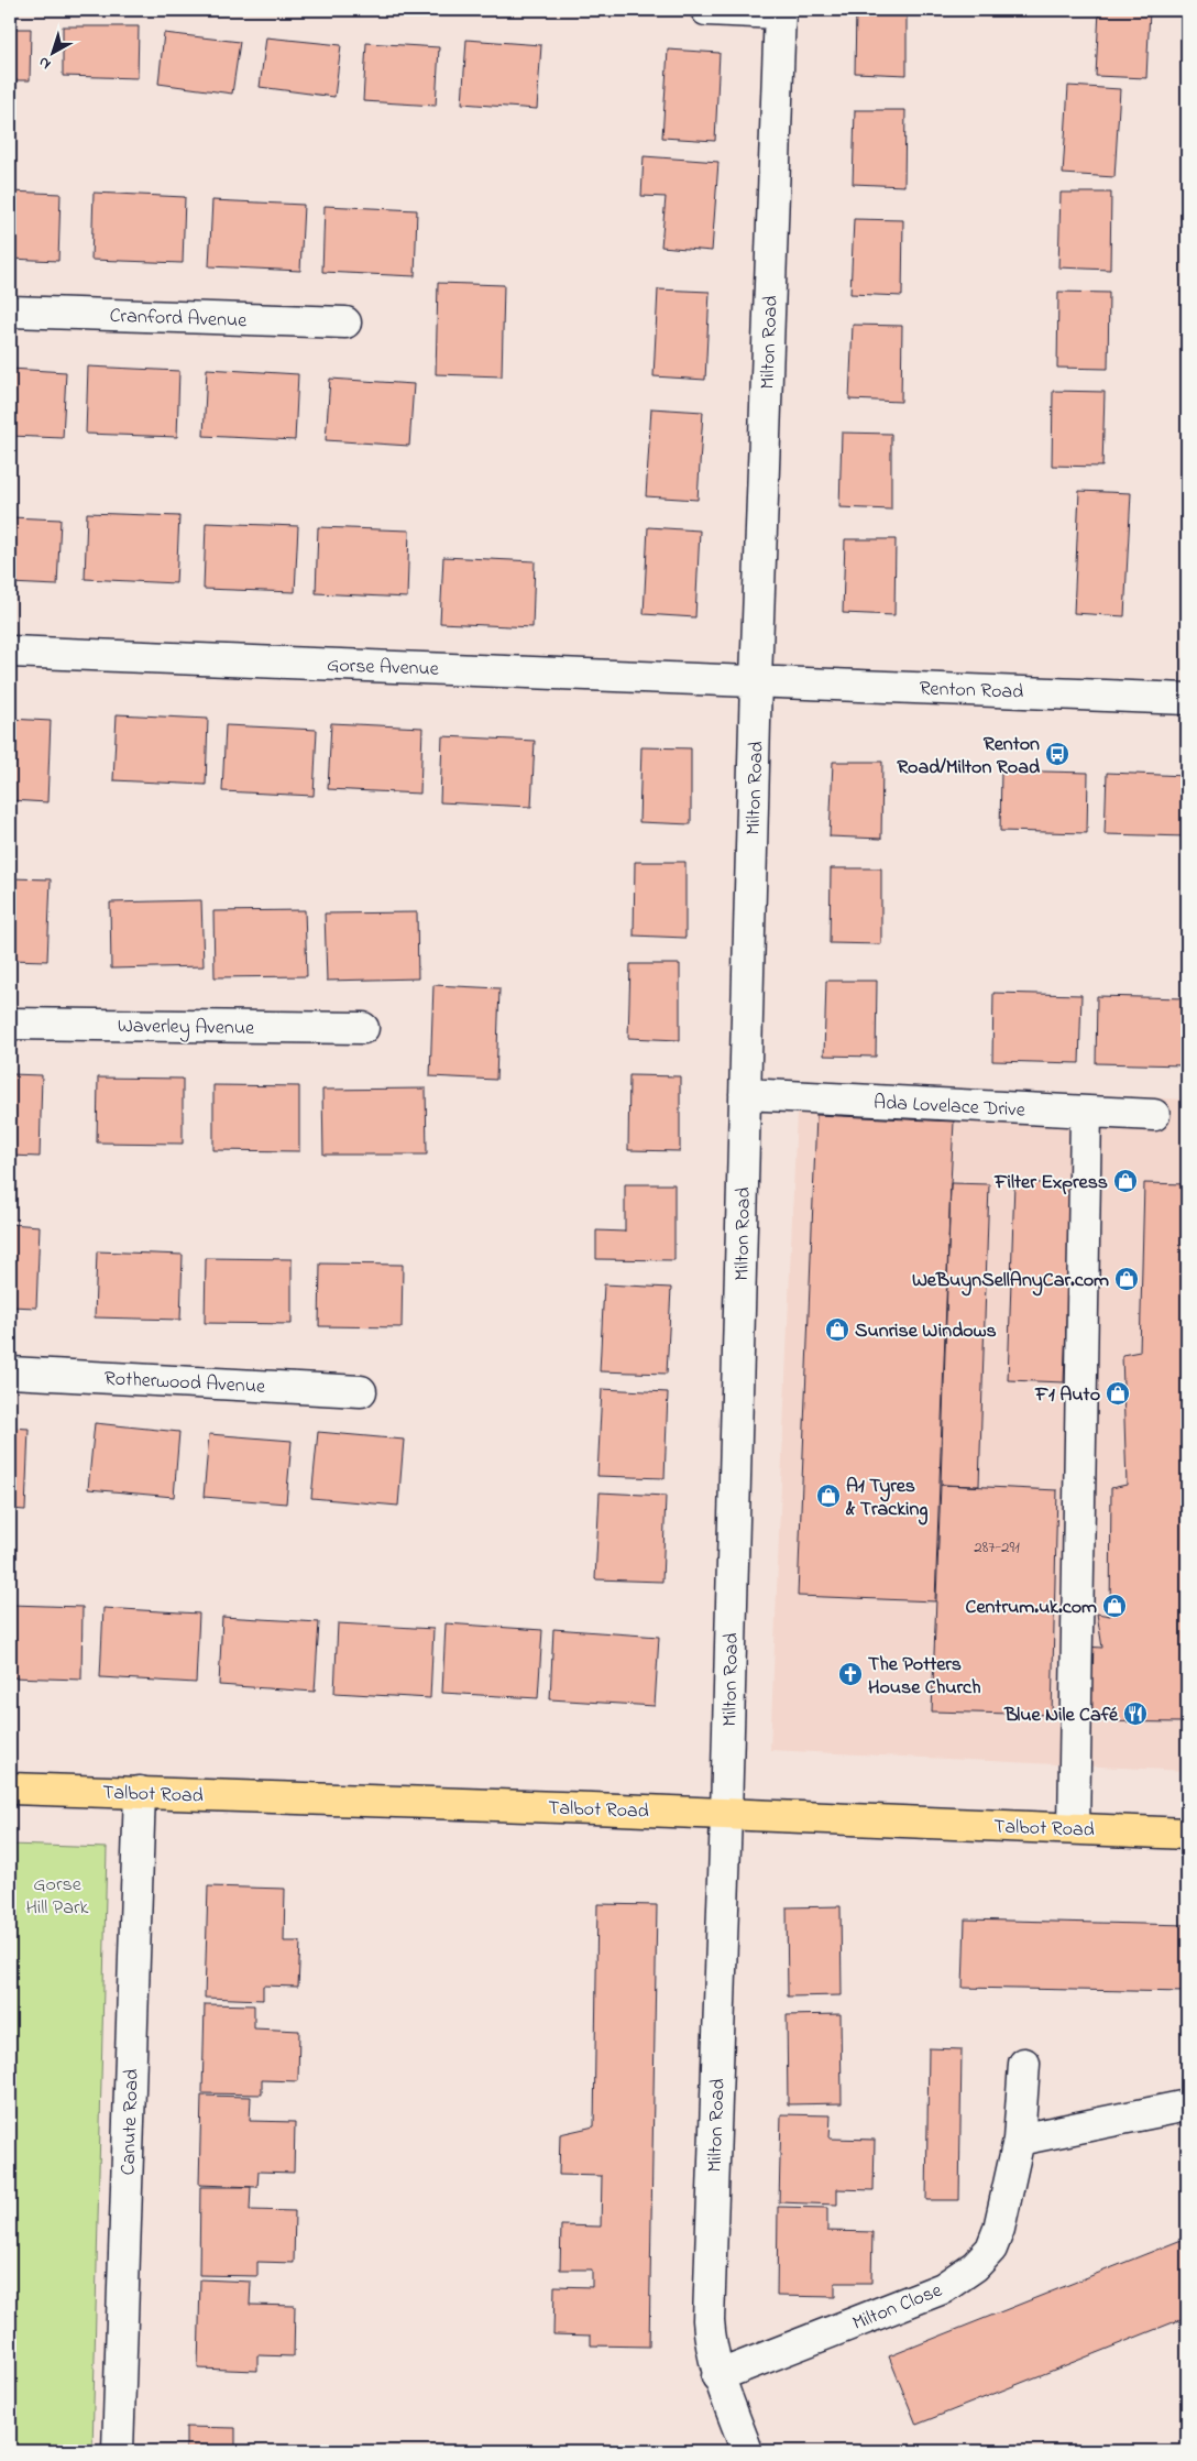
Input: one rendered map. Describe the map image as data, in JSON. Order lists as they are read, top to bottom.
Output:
{
  "streets": {
    "main road": ["Talbot Road"],
    "street": [
      "Cranford Avenue",
      "Milton Road",
      "Gorse Avenue",
      "Renton Road",
      "Waverley Avenue",
      "Ada Lovelace Drive",
      "Rotherwood Avenue",
      "Canute Road",
      "Milton Close"
    ]
  },
  "crossings": [
    ["Milton Road", "Gorse Avenue"],
    ["Milton Road", "Renton Road"],
    ["Milton Road", "Ada Lovelace Drive"],
    ["Milton Road", "Talbot Road"],
    ["Milton Road", "Milton Close"],
    ["Gorse Avenue", "Renton Road"],
    ["Talbot Road", "Canute Road"]
  ],
  "parks": ["Gorse Hill Park"],
  "places": {
    "bus stop": ["Renton Road/Milton Road"],
    "shop": [
      "Filter Express",
      "WeBuynSellAnyCar.com",
      "Sunrise Windows",
      "F1 Auto",
      "A1 Tyres & Tracking",
      "Centrum.uk.com"
    ],
    "church": ["The Potters House Church"],
    "restaurant": ["Blue Nile Café"]
  },
  "house_numbers": ["287-291"],
  "north": "bottom left"
}
